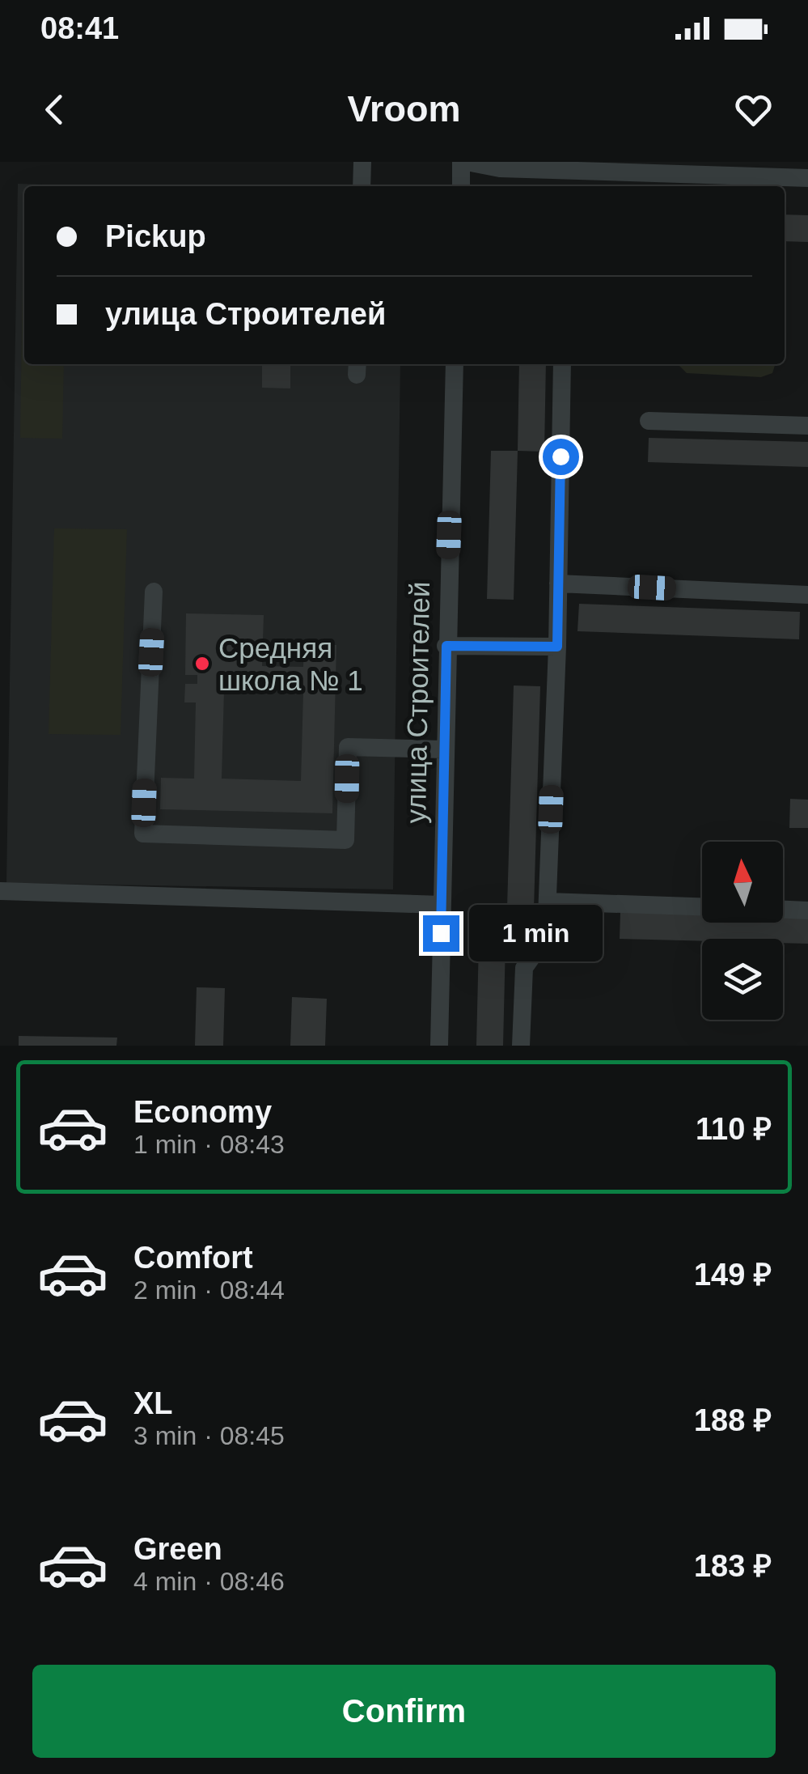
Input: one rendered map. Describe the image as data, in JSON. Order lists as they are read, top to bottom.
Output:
{
  "streets": {
    "street": ["улица Строителей"]
  },
  "places": ["Средняя школа № 1"],
  "north": "top",
  "page": {
    "status": "08:41",
    "header": "Vroom",
    "banner": ["Pickup", "улица Строителей"],
    "bubble": "1 min",
    "list": [
      {
        "name": "Economy",
        "note": "1 min · 08:43",
        "value": "110 ₽"
      },
      {
        "name": "Comfort",
        "note": "2 min · 08:44",
        "value": "149 ₽"
      },
      {
        "name": "XL",
        "note": "3 min · 08:45",
        "value": "188 ₽"
      },
      {
        "name": "Green",
        "note": "4 min · 08:46",
        "value": "183 ₽"
      }
    ],
    "buttons": "Confirm"
  }
}
